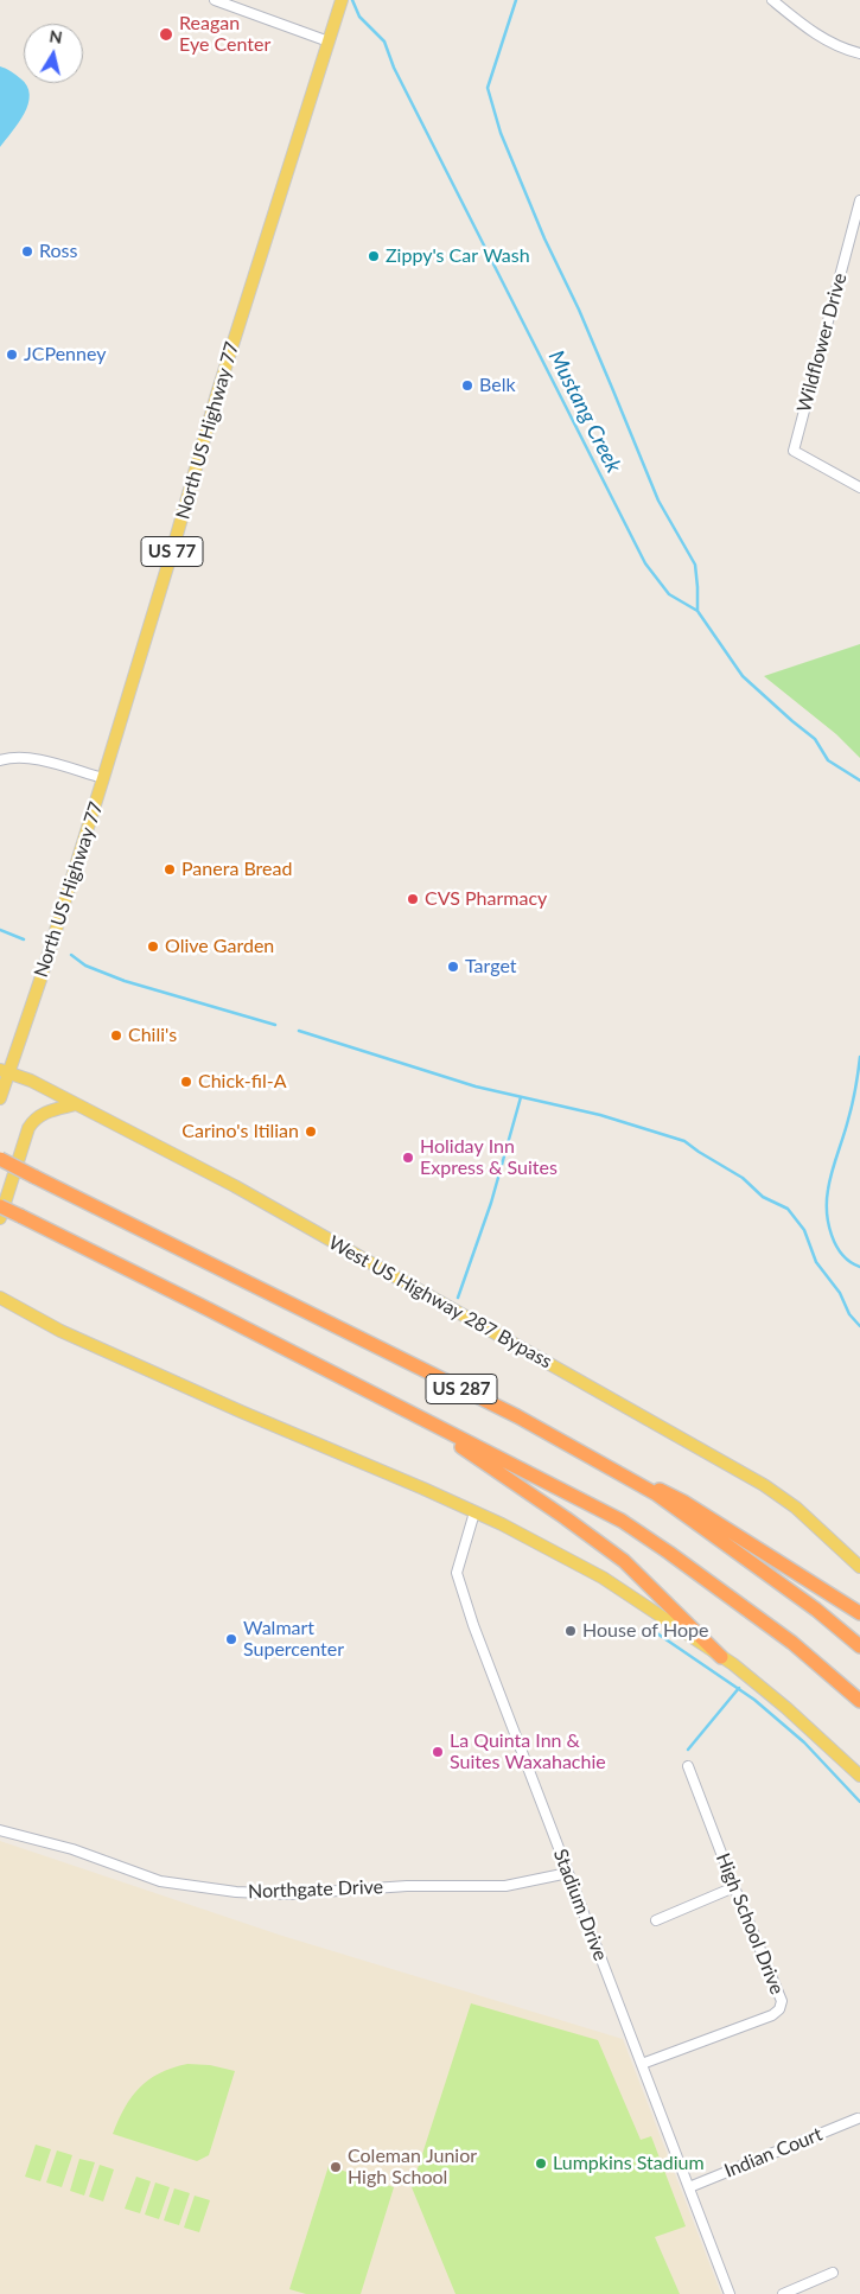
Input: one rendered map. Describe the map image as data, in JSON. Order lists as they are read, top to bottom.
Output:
{
  "streets": {
    "highway": ["US 287"],
    "main road": ["North US Highway 77", "US 77", "West US Highway 287 Bypass"],
    "street": [
      "Wildflower Drive",
      "Northgate Drive",
      "Stadium Drive",
      "High School Drive",
      "Indian Court"
    ]
  },
  "crossings": [
    ["North US Highway 77", "West US Highway 287 Bypass"],
    ["Northgate Drive", "Stadium Drive"],
    ["Stadium Drive", "High School Drive"],
    ["Stadium Drive", "Indian Court"]
  ],
  "water": ["Mustang Creek"],
  "places": [
    "Reagan Eye Center",
    "Ross",
    "Zippy's Car Wash",
    "JCPenney",
    "Belk",
    "Panera Bread",
    "CVS Pharmacy",
    "Olive Garden",
    "Target",
    "Chili's",
    "Chick-fil-A",
    "Carino's Itilian",
    "Holiday Inn Express & Suites",
    "House of Hope",
    "Walmart Supercenter",
    "La Quinta Inn & Suites Waxahachie",
    "Lumpkins Stadium",
    "Coleman Junior High School"
  ],
  "north": "top"
}
